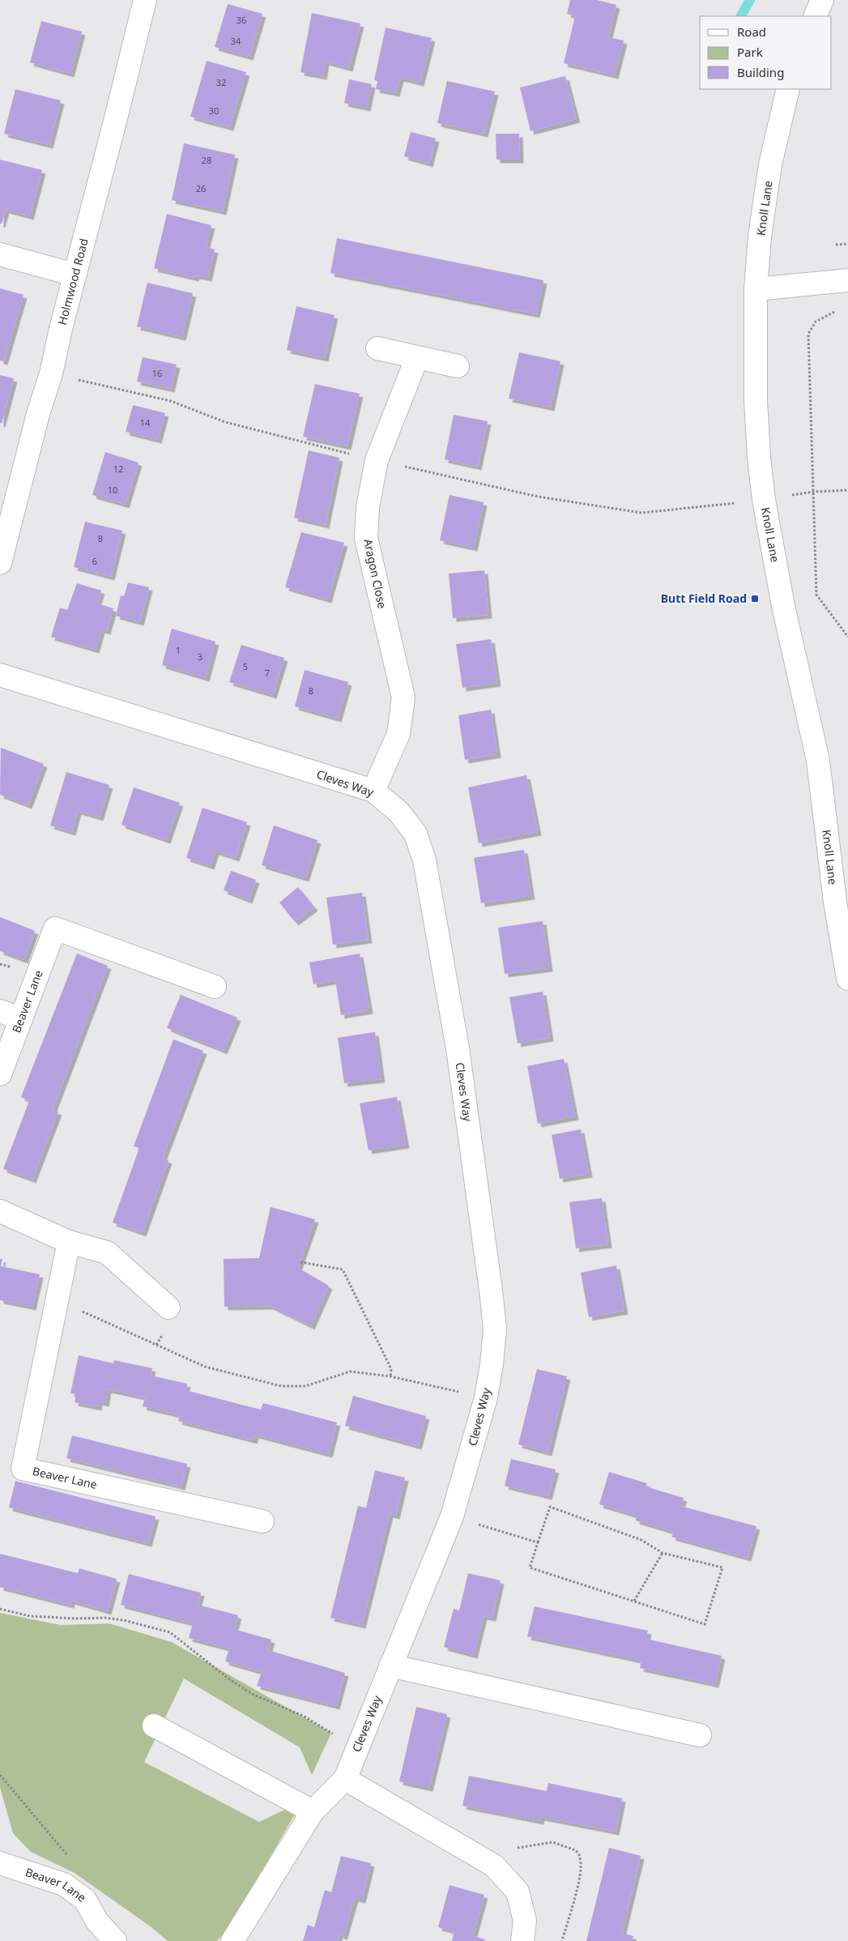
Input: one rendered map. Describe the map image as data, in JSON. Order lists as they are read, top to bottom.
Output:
{
  "streets": {
    "street": [
      "Knoll Lane",
      "Holmwood Road",
      "Aragon Close",
      "Cleves Way",
      "Beaver Lane"
    ]
  },
  "crossings": [
    ["Aragon Close", "Cleves Way"]
  ],
  "places": {
    "transit": ["Butt Field Road"]
  },
  "house_numbers": [
    "36",
    "34",
    "32",
    "30",
    "28",
    "26",
    "16",
    "14",
    "12",
    "10",
    "8",
    "6",
    "1",
    "3",
    "5",
    "7",
    "8"
  ],
  "legend": ["Road", "Park", "Building"]
}
